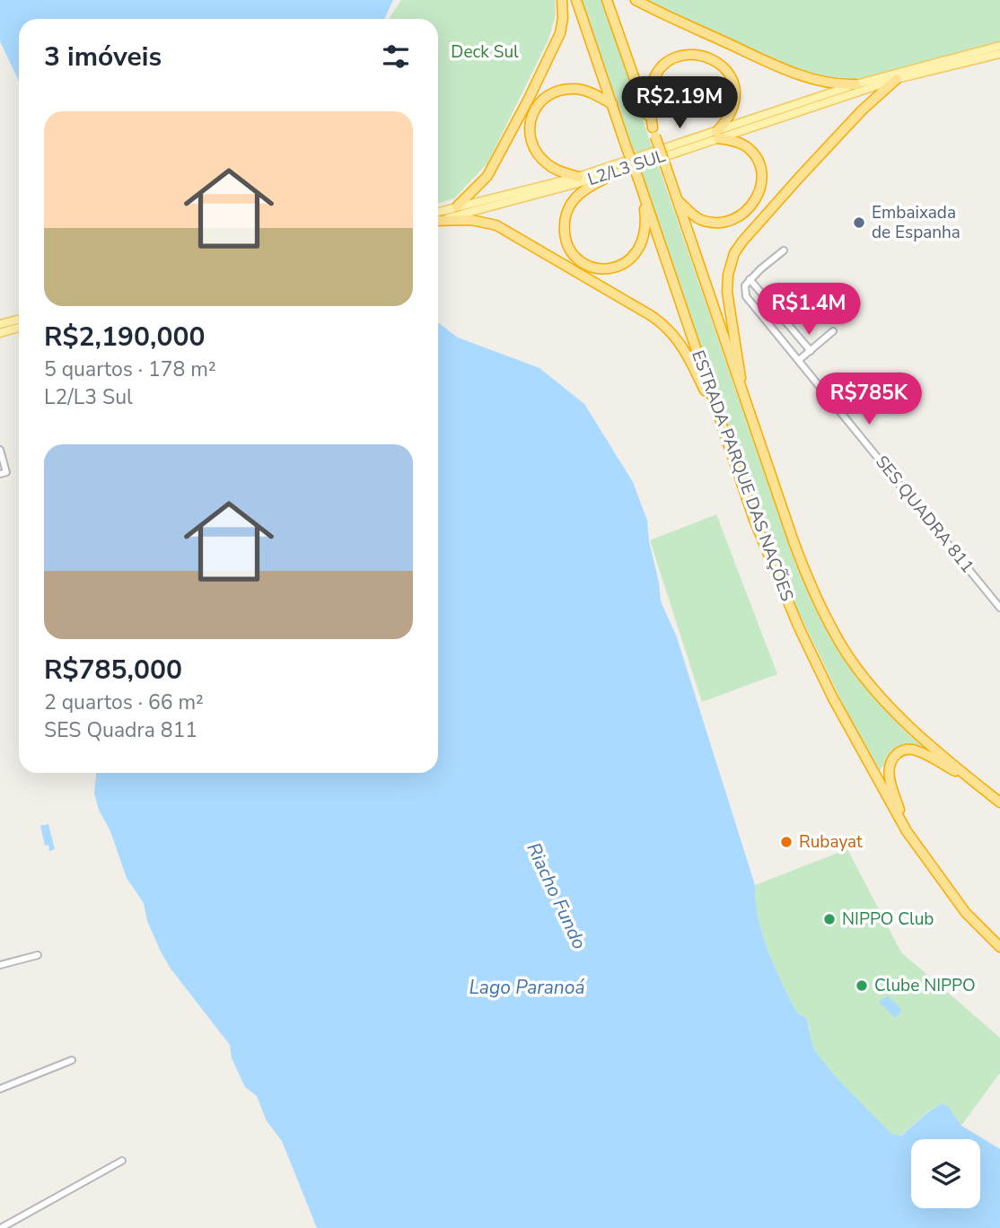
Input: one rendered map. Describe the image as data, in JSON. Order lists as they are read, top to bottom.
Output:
{
  "streets": {
    "highway": ["ESTRADA PARQUE DAS NAÇÕES"],
    "main road": ["L2/L3 SUL"],
    "street": ["SES QUADRA 811"]
  },
  "water": ["Riacho Fundo", "Lago Paranoá"],
  "parks": ["Deck Sul"],
  "places": [
    "Embaixada de Espanha",
    "Rubayat",
    "NIPPO Club",
    "Clube NIPPO"
  ],
  "page": {
    "heading": "3 imóveis",
    "price": ["R$2.19M", "R$1.4M", "R$785K"],
    "list": [
      {
        "name": "R$2,190,000",
        "note": "5 quartos · 178 m² · L2/L3 Sul"
      },
      {
        "name": "R$785,000",
        "note": "2 quartos · 66 m² · SES Quadra 811"
      }
    ]
  }
}
